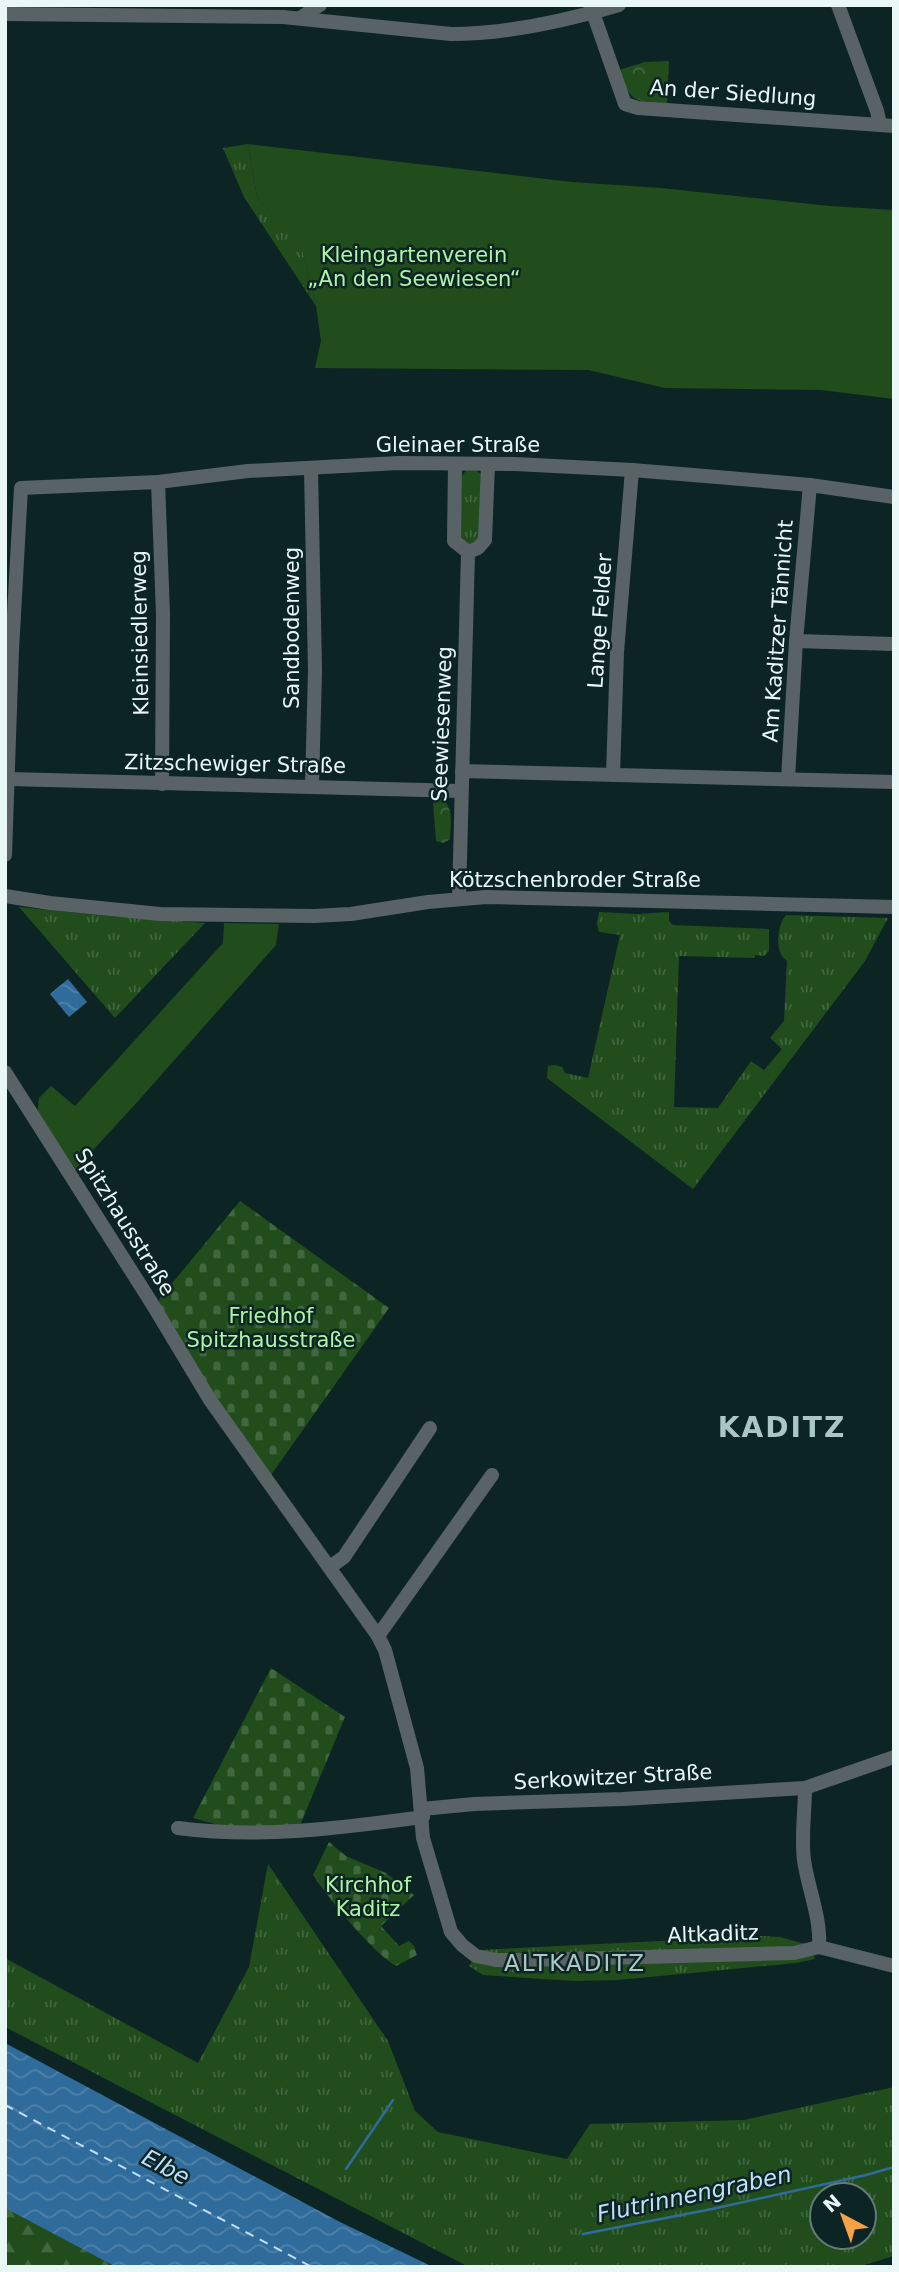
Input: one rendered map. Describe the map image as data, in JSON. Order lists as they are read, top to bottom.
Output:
{
  "streets": {
    "street": [
      "An der Siedlung",
      "Gleinaer Straße",
      "Lange Felder",
      "Sandbodenweg",
      "Am Kaditzer Tännicht",
      "Kleinsiedlerweg",
      "Seewiesenweg",
      "Zitzschewiger Straße",
      "Kötzschenbroder Straße",
      "Spitzhausstraße",
      "Serkowitzer Straße",
      "Altkaditz"
    ]
  },
  "crossings": [
    ["Gleinaer Straße", "Lange Felder"],
    ["Gleinaer Straße", "Sandbodenweg"],
    ["Gleinaer Straße", "Am Kaditzer Tännicht"],
    ["Gleinaer Straße", "Kleinsiedlerweg"],
    ["Gleinaer Straße", "Seewiesenweg"],
    ["Gleinaer Straße", "Zitzschewiger Straße"],
    ["Sandbodenweg", "Zitzschewiger Straße"],
    ["Kleinsiedlerweg", "Zitzschewiger Straße"],
    ["Seewiesenweg", "Zitzschewiger Straße"],
    ["Seewiesenweg", "Kötzschenbroder Straße"],
    ["Spitzhausstraße", "Serkowitzer Straße"],
    ["Spitzhausstraße", "Altkaditz"],
    ["Serkowitzer Straße", "Altkaditz"]
  ],
  "districts": ["KADITZ", "ALTKADITZ"],
  "water": ["Elbe", "Flutrinnengraben"],
  "parks": ["Kleingartenverein „An den Seewiesen“", "Friedhof Spitzhausstraße", "Kirchhof Kaditz"],
  "north": "top left"
}
